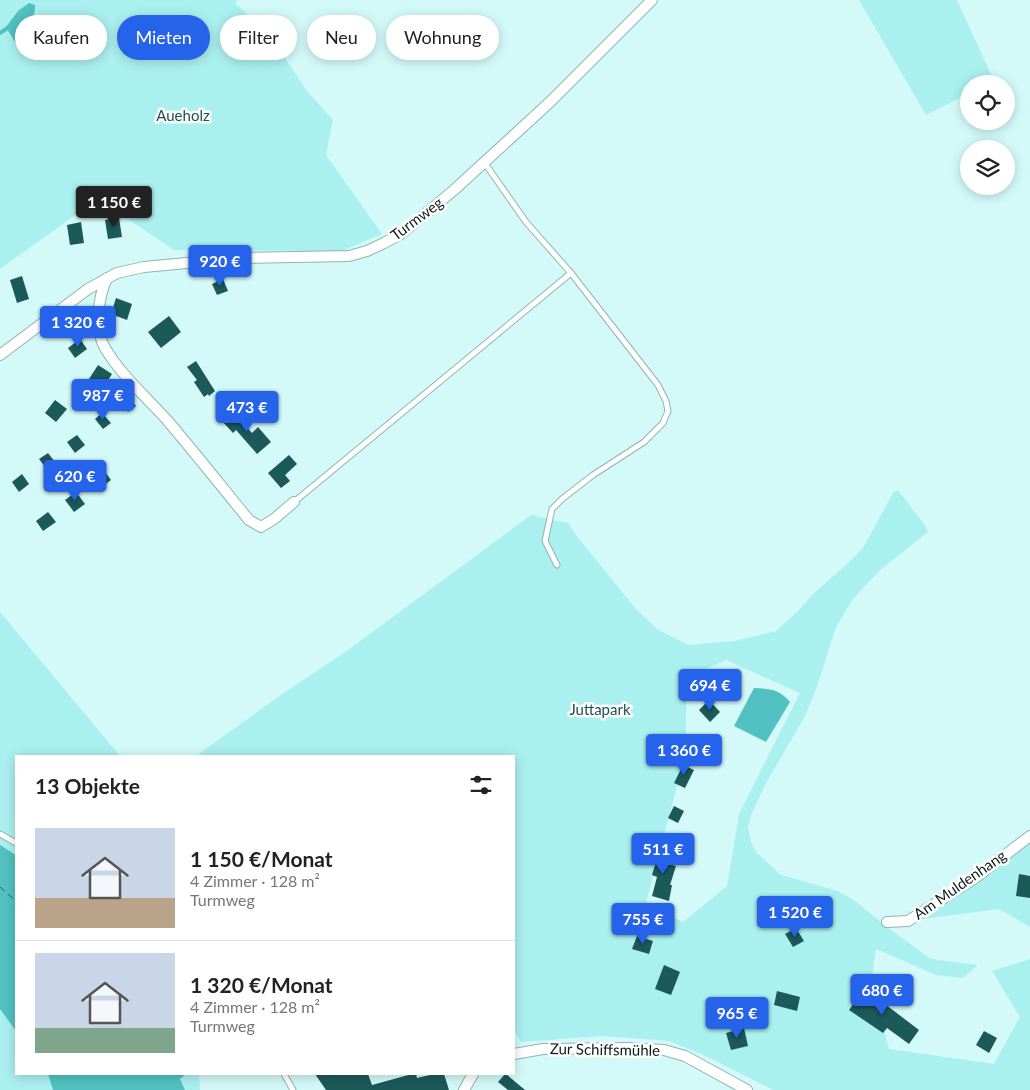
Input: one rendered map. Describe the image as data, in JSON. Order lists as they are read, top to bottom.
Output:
{
  "streets": {
    "street": ["Turmweg", "Am Muldenhang", "Zur Schiffsmühle"]
  },
  "parks": ["Aueholz", "Juttapark"],
  "page": {
    "chip": [
      "Kaufen",
      "Mieten",
      "Filter",
      "Neu",
      "Wohnung"
    ],
    "price": [
      "1 150 €",
      "920 €",
      "1 320 €",
      "987 €",
      "473 €",
      "620 €",
      "694 €",
      "1 360 €",
      "511 €",
      "1 520 €",
      "755 €",
      "680 €",
      "965 €"
    ],
    "heading": "13 Objekte",
    "list": [
      {
        "name": "1 150 €/Monat",
        "note": "4 Zimmer · 128 m² · Turmweg"
      },
      {
        "name": "1 320 €/Monat",
        "note": "4 Zimmer · 128 m² · Turmweg"
      }
    ]
  }
}
